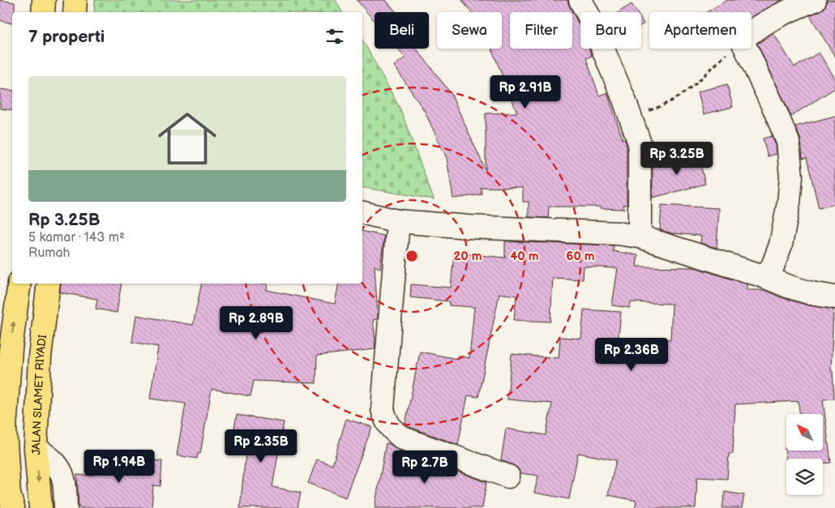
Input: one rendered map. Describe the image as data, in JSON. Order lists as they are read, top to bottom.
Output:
{
  "streets": {
    "main road": ["JALAN SLAMET RIYADI"]
  },
  "north": "top left",
  "page": {
    "chip": [
      "Beli",
      "Sewa",
      "Filter",
      "Baru",
      "Apartemen"
    ],
    "heading": "7 properti",
    "list": [
      {
        "name": "Rp 3.25B",
        "note": "5 kamar · 143 m² · Rumah"
      }
    ],
    "price": [
      "Rp 2.91B",
      "Rp 3.25B",
      "Rp 2.89B",
      "Rp 2.36B",
      "Rp 2.35B",
      "Rp 1.94B",
      "Rp 2.7B"
    ]
  },
  "rings": ["20 m", "40 m", "60 m"]
}
